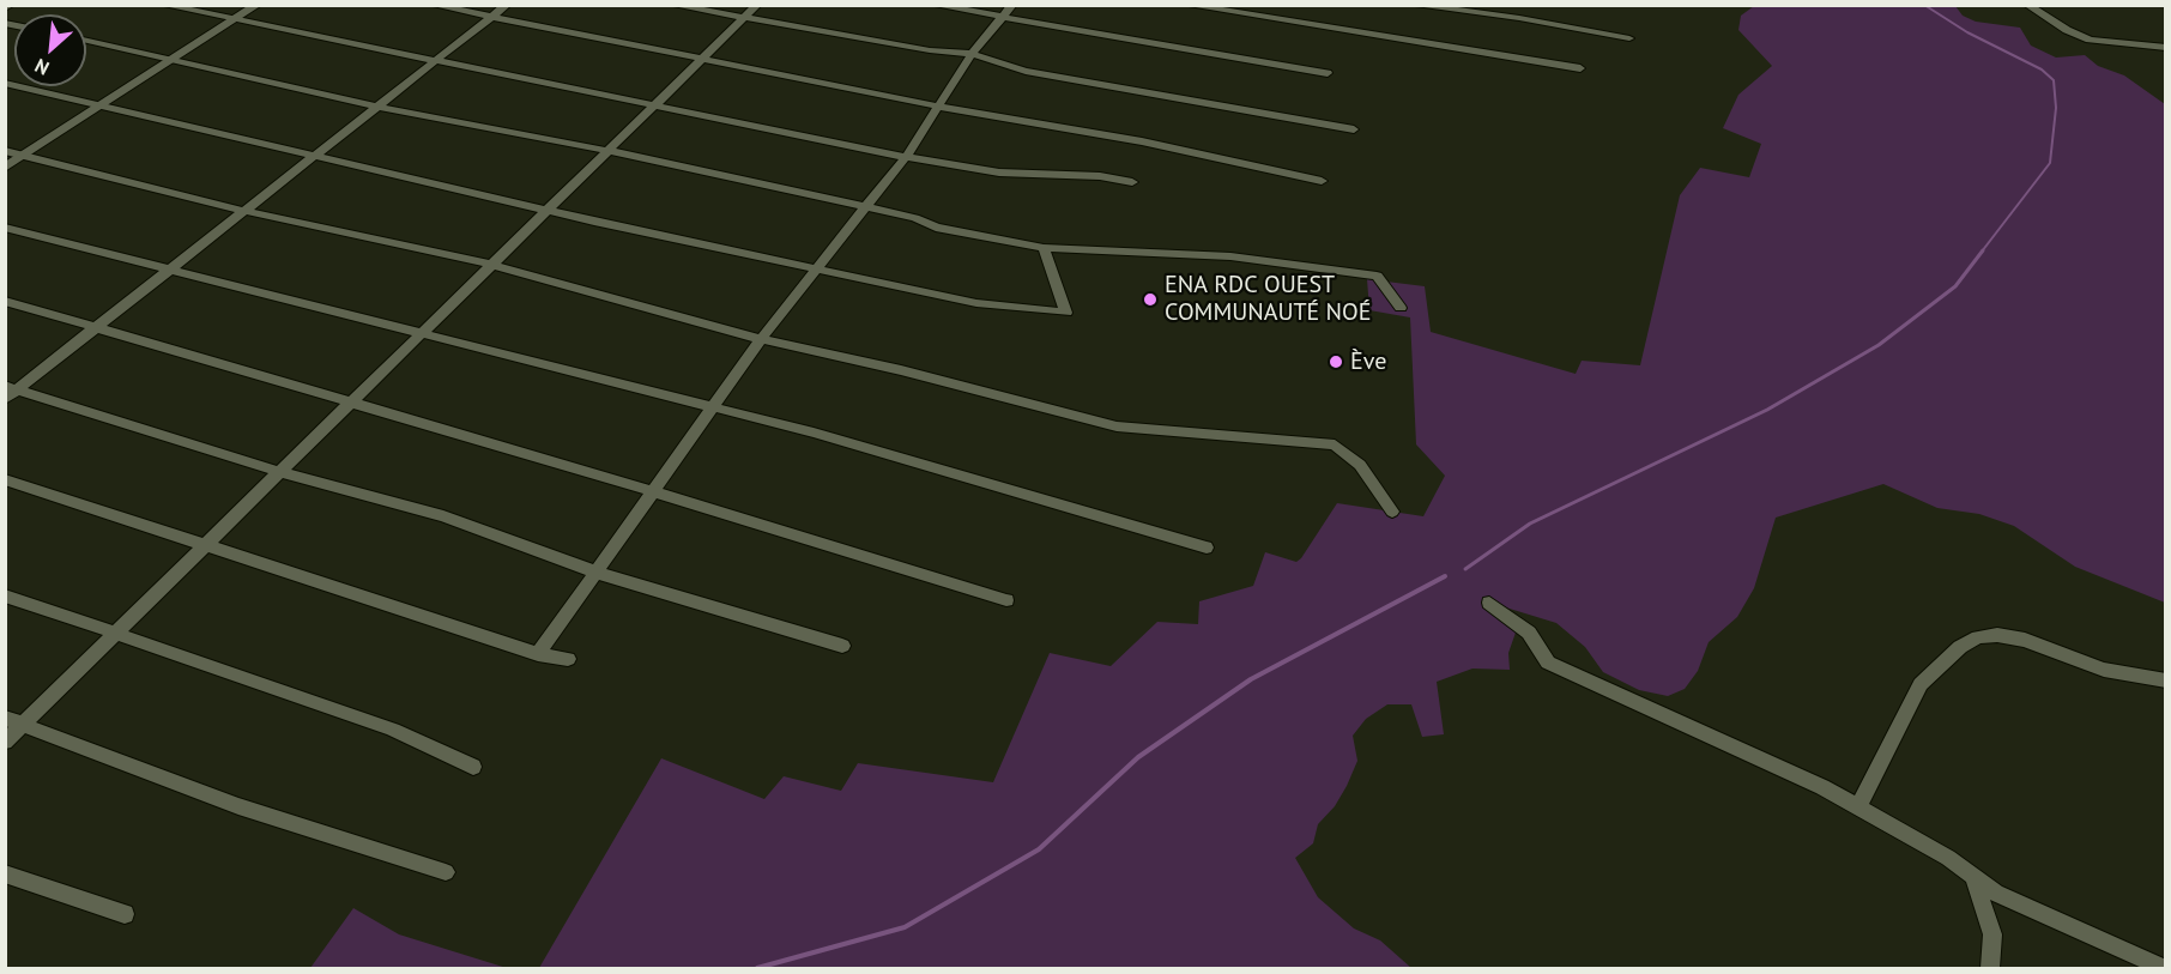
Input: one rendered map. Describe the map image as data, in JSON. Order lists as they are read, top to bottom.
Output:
{
  "places": ["ENA RDC OUEST COMMUNAUTÉ NOÉ", "Ève"],
  "north": "bottom left"
}
